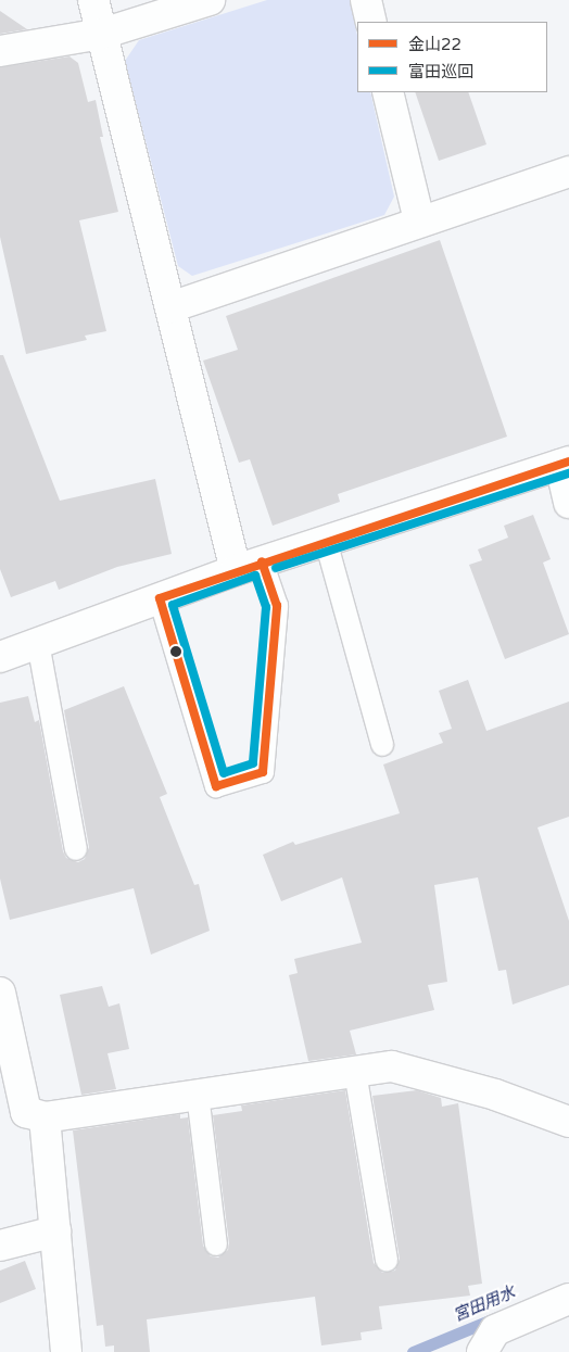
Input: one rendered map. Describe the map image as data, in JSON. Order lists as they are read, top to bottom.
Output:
{
  "water": ["宮田用水"],
  "lines": ["transit line 金山22", "transit line 富田巡回"],
  "legend": ["金山22", "富田巡回"]
}
